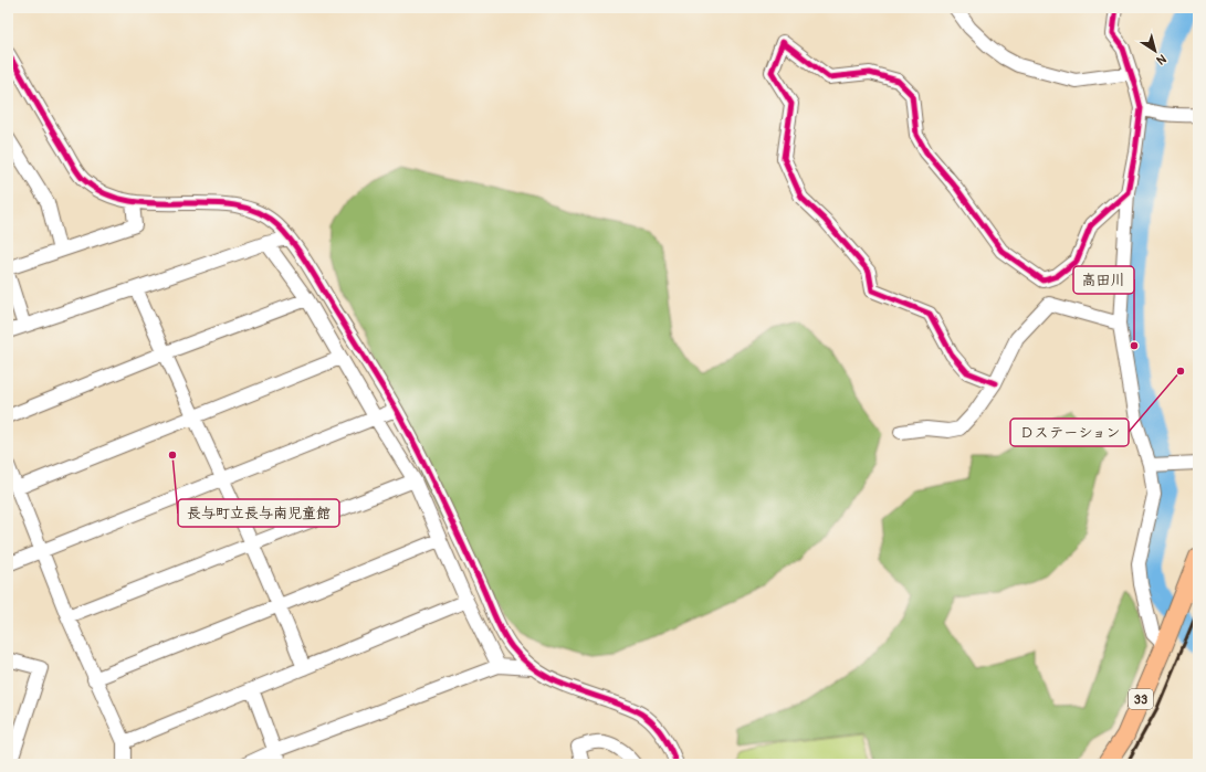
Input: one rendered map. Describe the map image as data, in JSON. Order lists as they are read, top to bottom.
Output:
{
  "streets": {
    "main road": ["33"]
  },
  "places": ["高田川", "Ｄステーション", "長与町立長与南児童館"],
  "north": "bottom right"
}
